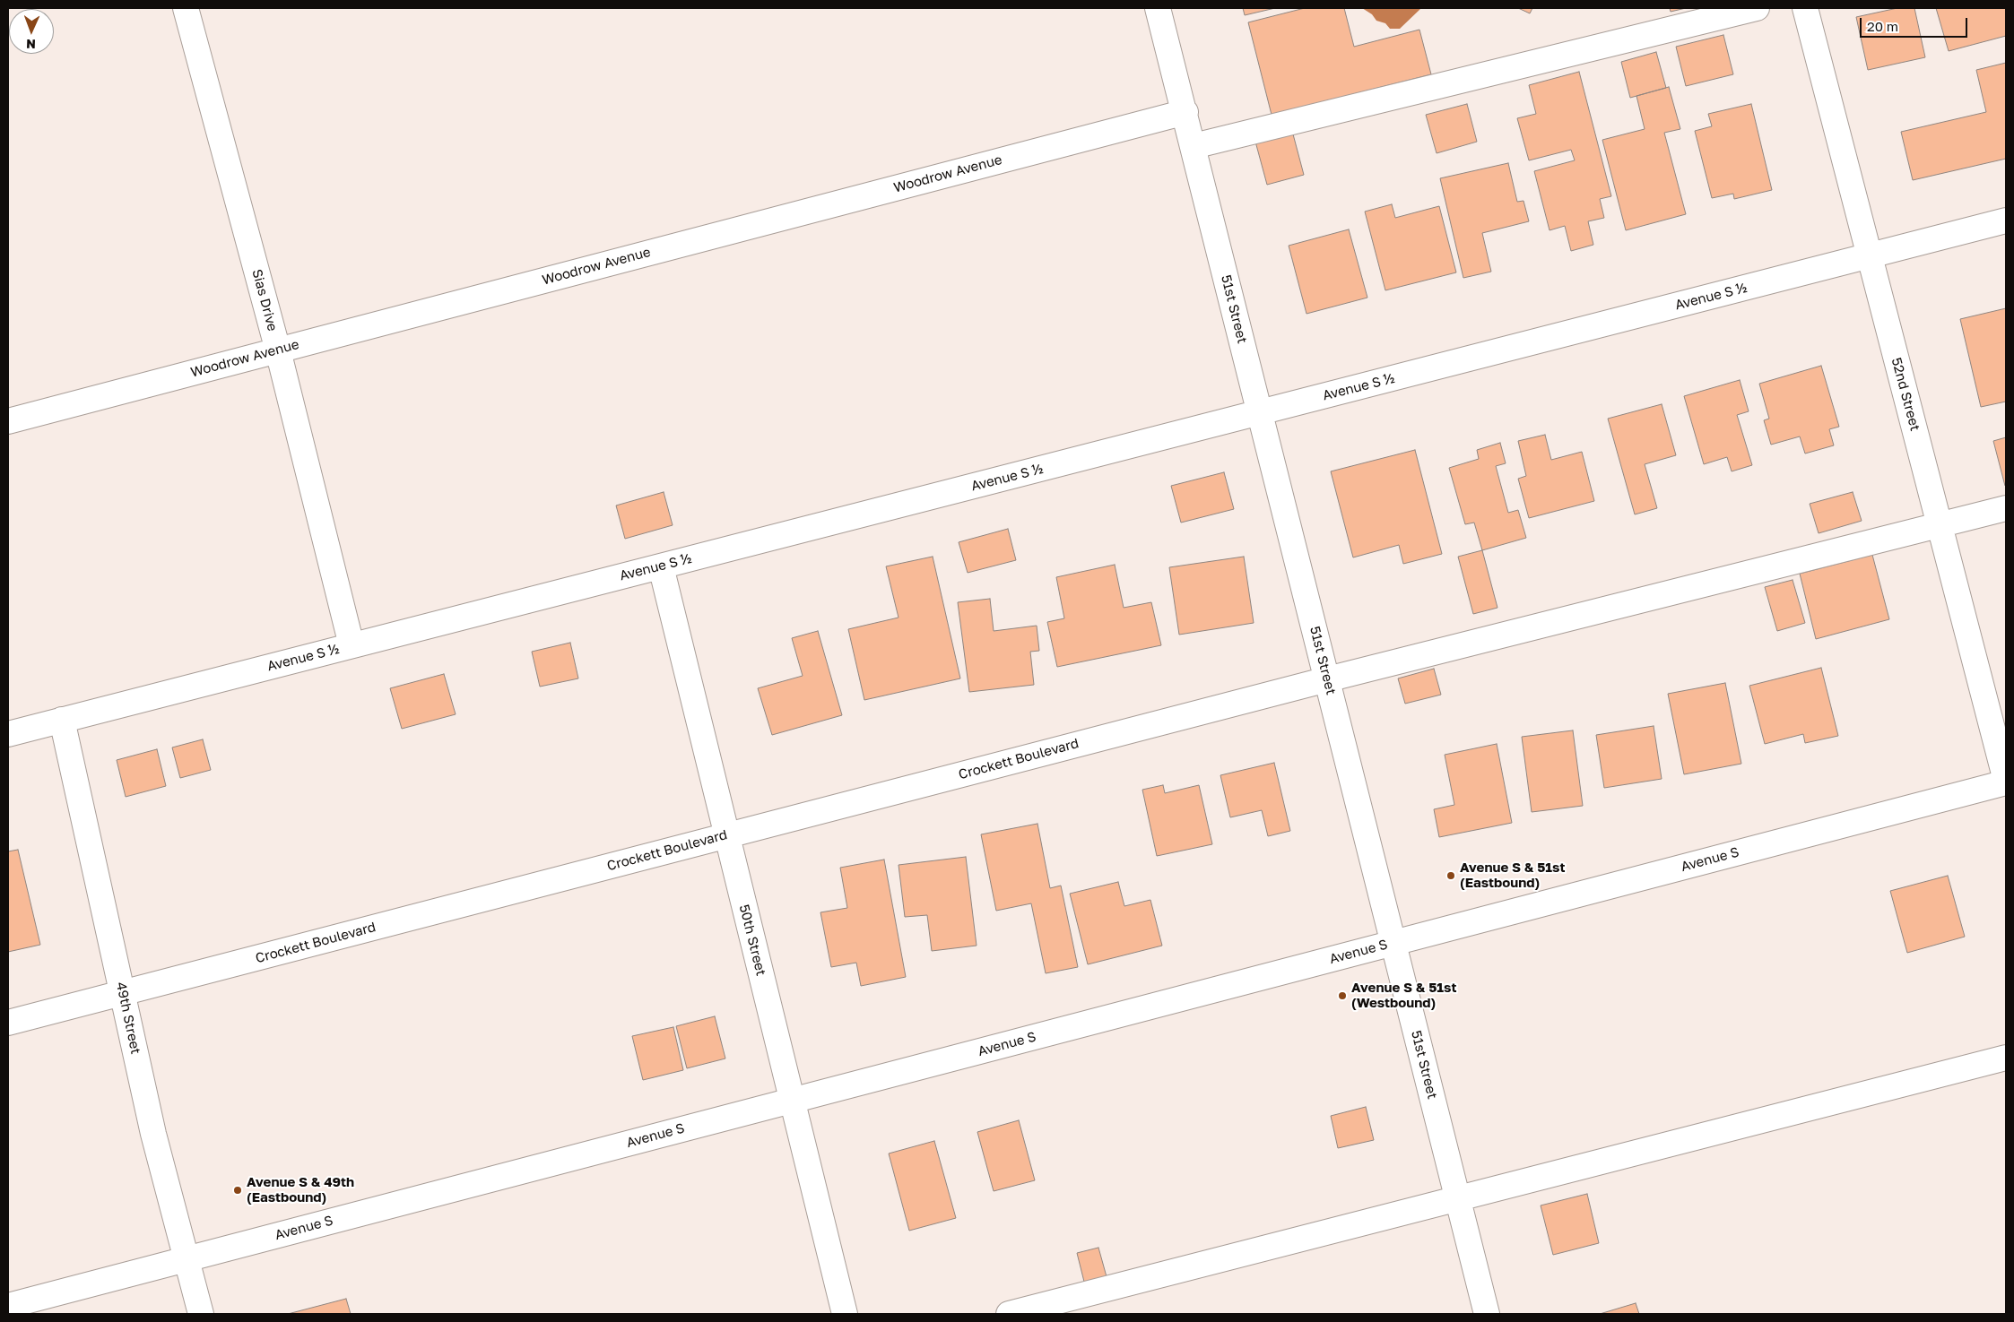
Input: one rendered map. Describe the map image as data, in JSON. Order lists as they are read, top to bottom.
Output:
{
  "streets": {
    "street": [
      "Woodrow Avenue",
      "Avenue S ½",
      "Sias Drive",
      "51st Street",
      "52nd Street",
      "Crockett Boulevard",
      "Avenue S",
      "50th Street",
      "49th Street"
    ]
  },
  "crossings": [
    ["Woodrow Avenue", "Sias Drive"],
    ["Woodrow Avenue", "51st Street"],
    ["Avenue S ½", "Sias Drive"],
    ["Avenue S ½", "51st Street"],
    ["Avenue S ½", "52nd Street"],
    ["Avenue S ½", "50th Street"],
    ["Avenue S ½", "49th Street"],
    ["51st Street", "Crockett Boulevard"],
    ["51st Street", "Avenue S"],
    ["52nd Street", "Crockett Boulevard"],
    ["52nd Street", "Avenue S"],
    ["Crockett Boulevard", "50th Street"],
    ["Crockett Boulevard", "49th Street"],
    ["Avenue S", "50th Street"],
    ["Avenue S", "49th Street"]
  ],
  "places": ["Avenue S & 51st (Eastbound)", "Avenue S & 51st (Westbound)", "Avenue S & 49th (Eastbound)"],
  "scale_bar": "20 m",
  "north": "bottom"
}
